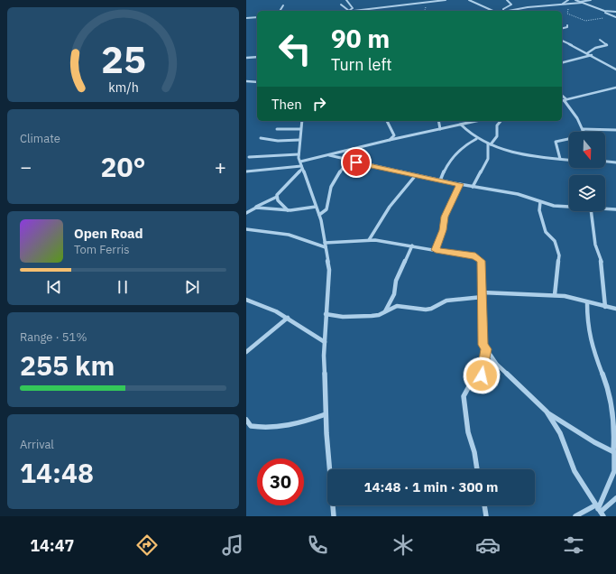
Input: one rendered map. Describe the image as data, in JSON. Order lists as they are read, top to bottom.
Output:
{
  "north": "bottom",
  "page": {
    "turn": ["90 m", "Turn left"],
    "then": "Then",
    "tile": [
      "Climate",
      ["Range · 51%", "255 km"],
      ["Arrival", "14:48"]
    ],
    "heat": ["−", "20°", "+"],
    "song": ["Open Road", "Tom Ferris"],
    "limit": "30",
    "trip": "14:48 · 1 min · 300 m",
    "tabs": "14:47",
    "gauge": ["25", "km/h"]
  }
}
